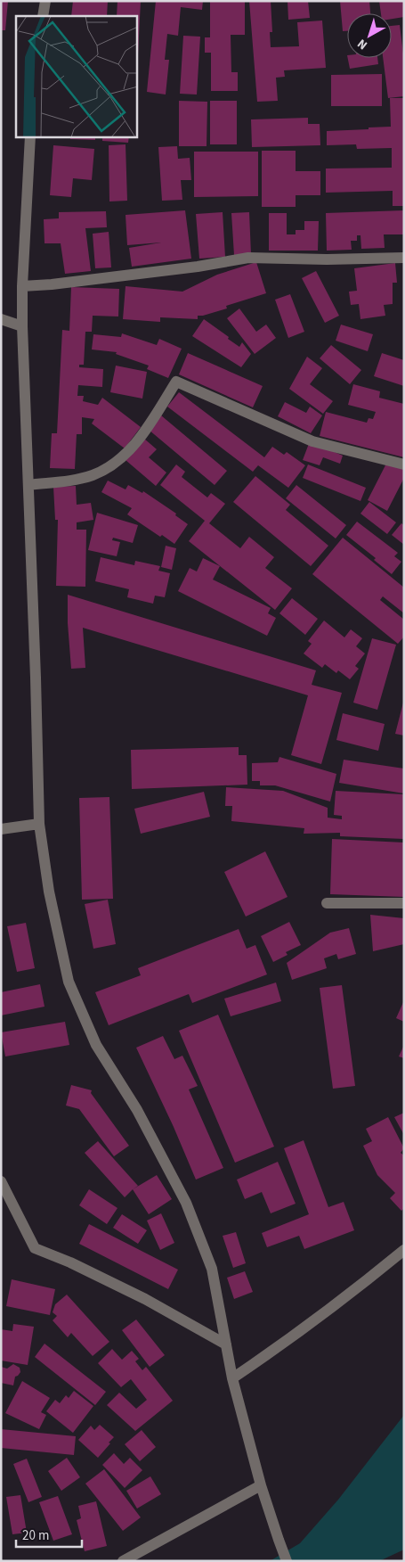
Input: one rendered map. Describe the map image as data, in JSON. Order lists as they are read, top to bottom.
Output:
{
  "scale_bar": "20 m",
  "north": "bottom left"
}
